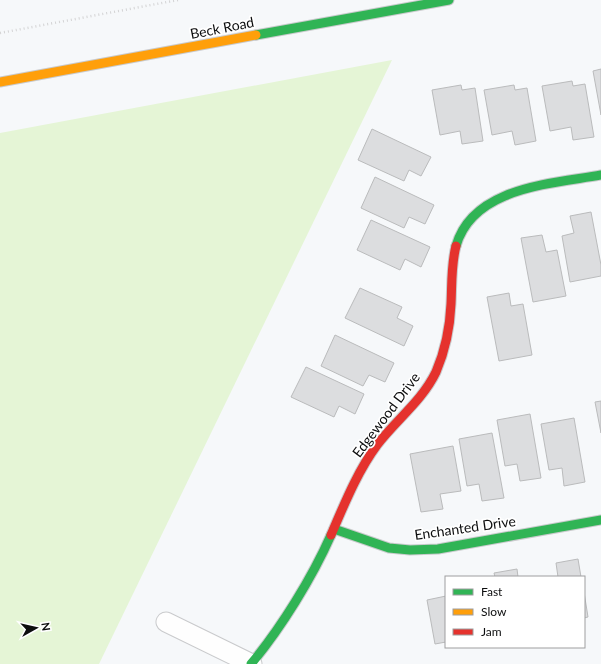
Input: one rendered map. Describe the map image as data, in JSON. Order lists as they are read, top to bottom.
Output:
{
  "streets": {
    "street": ["Beck Road", "Edgewood Drive", "Enchanted Drive"]
  },
  "crossings": [
    ["Edgewood Drive", "Enchanted Drive"]
  ],
  "legend": ["Fast", "Slow", "Jam"],
  "north": "right"
}
